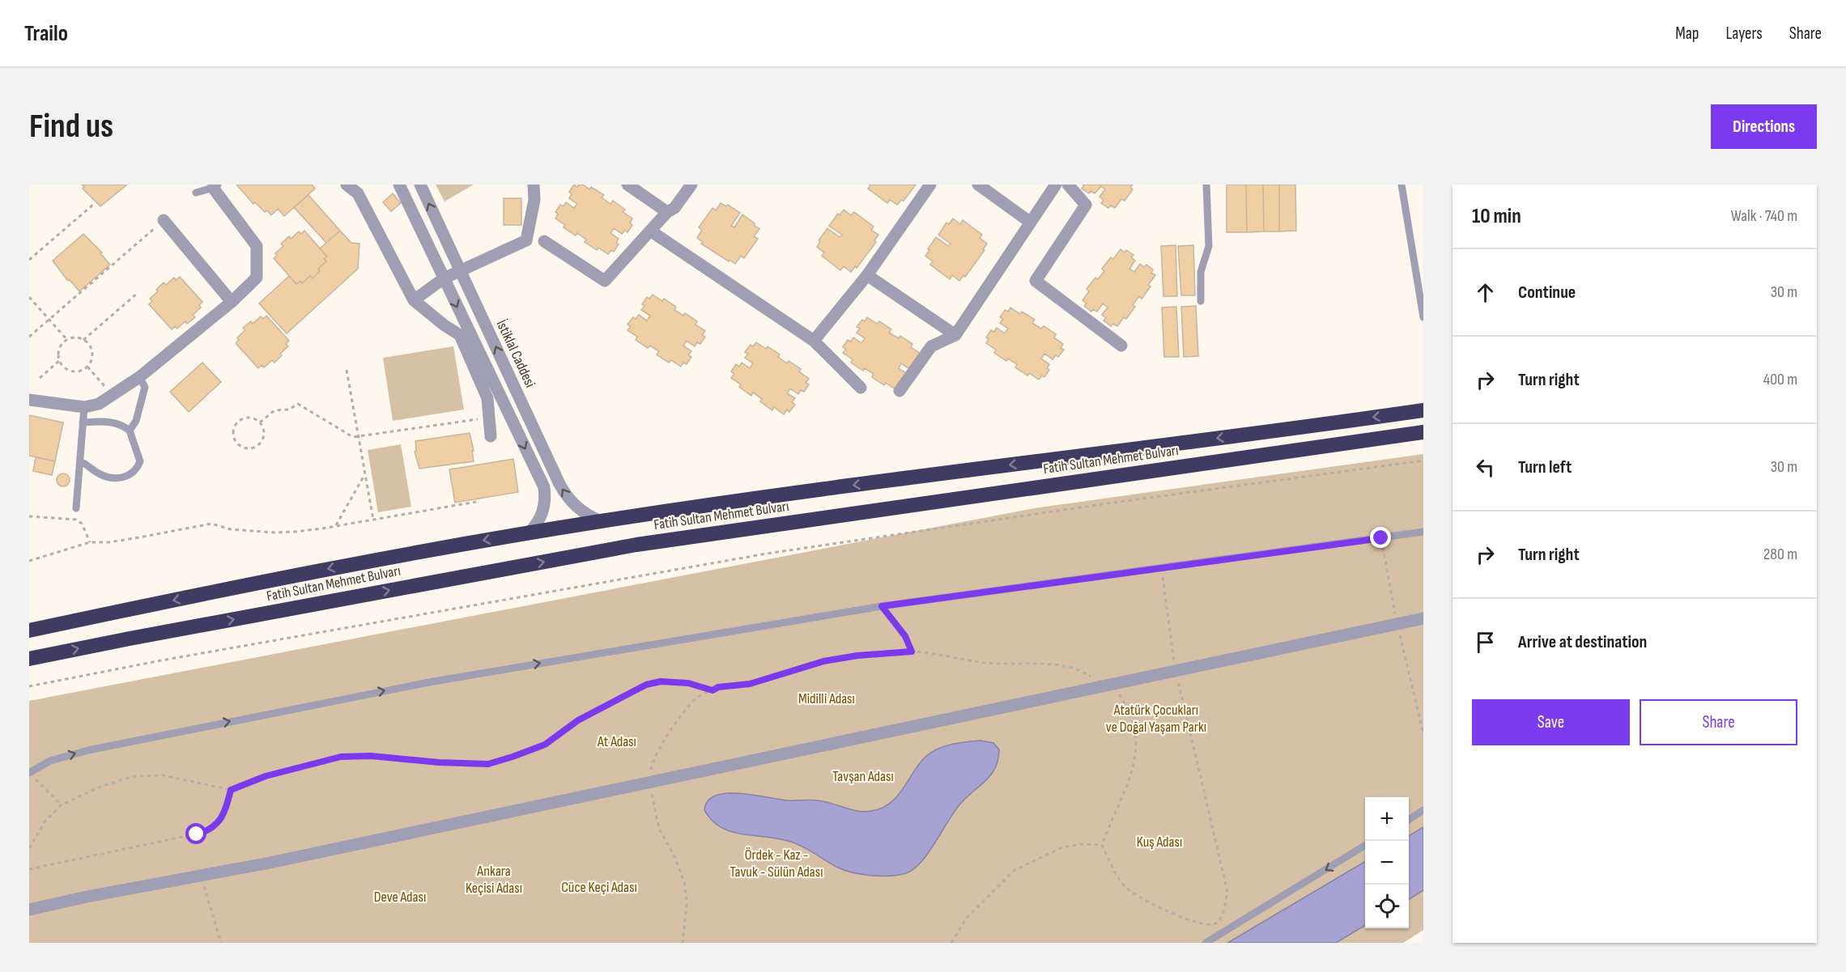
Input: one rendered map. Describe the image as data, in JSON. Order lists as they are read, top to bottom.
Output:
{
  "streets": {
    "highway": ["Fatih Sultan Mehmet Bulvarı"],
    "street": ["İstiklal Caddesi"]
  },
  "crossings": [
    ["İstiklal Caddesi", "Fatih Sultan Mehmet Bulvarı"]
  ],
  "parks": [
    "Midilli Adası",
    "Atatürk Çocukları ve Doğal Yaşam Parkı",
    "At Adası",
    "Tavşan Adası",
    "Kuş Adası",
    "Ördek - Kaz - Tavuk - Sülün Adası",
    "Ankara Keçisi Adası",
    "Cüce Keçi Adası",
    "Deve Adası"
  ],
  "page": {
    "header": "Trailo",
    "nav": ["Map", "Layers", "Share"],
    "buttons": [
      "Directions",
      ["Save", "Share"]
    ],
    "title": "Find us",
    "heading": ["10 min", "Walk · 740 m"],
    "list": [
      ["Continue", "30 m"],
      ["Turn right", "400 m"],
      ["Turn left", "30 m"],
      ["Turn right", "280 m"],
      "Arrive at destination"
    ],
    "map_buttons": ["+", "−"]
  }
}
